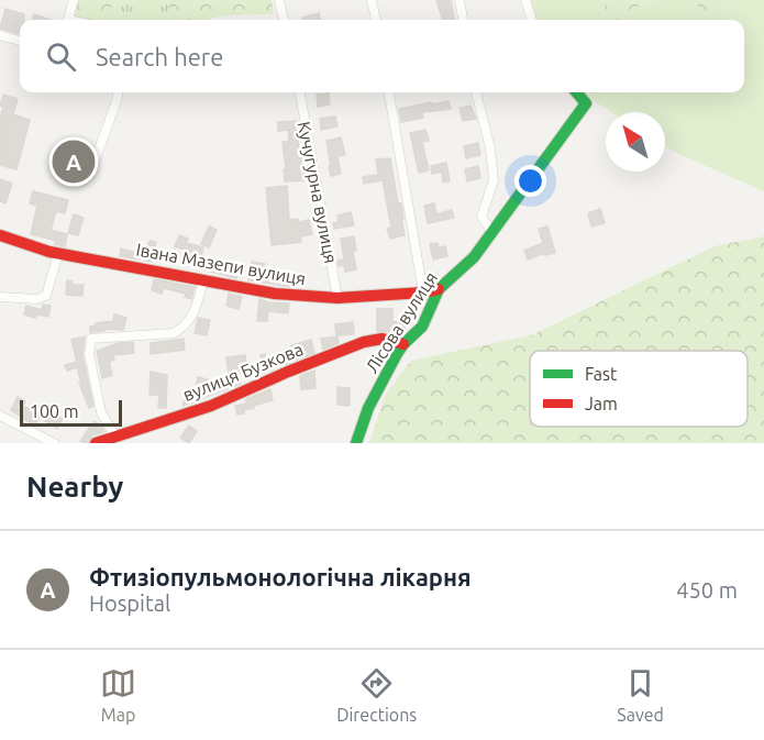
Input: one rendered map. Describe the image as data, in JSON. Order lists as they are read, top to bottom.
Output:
{
  "streets": {
    "street": [
      "Кучугурна вулиця",
      "Івана Мазепи вулиця",
      "Лісова вулиця",
      "вулиця Бузкова"
    ]
  },
  "crossings": [
    ["Кучугурна вулиця", "Івана Мазепи вулиця"],
    ["Івана Мазепи вулиця", "Лісова вулиця"],
    ["Лісова вулиця", "вулиця Бузкова"]
  ],
  "legend": ["Fast", "Jam"],
  "scale_bar": "100 m",
  "north": "top left",
  "page": {
    "search": "Search here",
    "pins": "A",
    "scale": "100 m",
    "heading": "Nearby",
    "list": [
      {
        "mark": "A",
        "name": "Фтизіопульмонологічна лікарня",
        "note": "Hospital",
        "value": "450 m"
      }
    ],
    "nav": ["Map", "Directions", "Saved"]
  }
}
